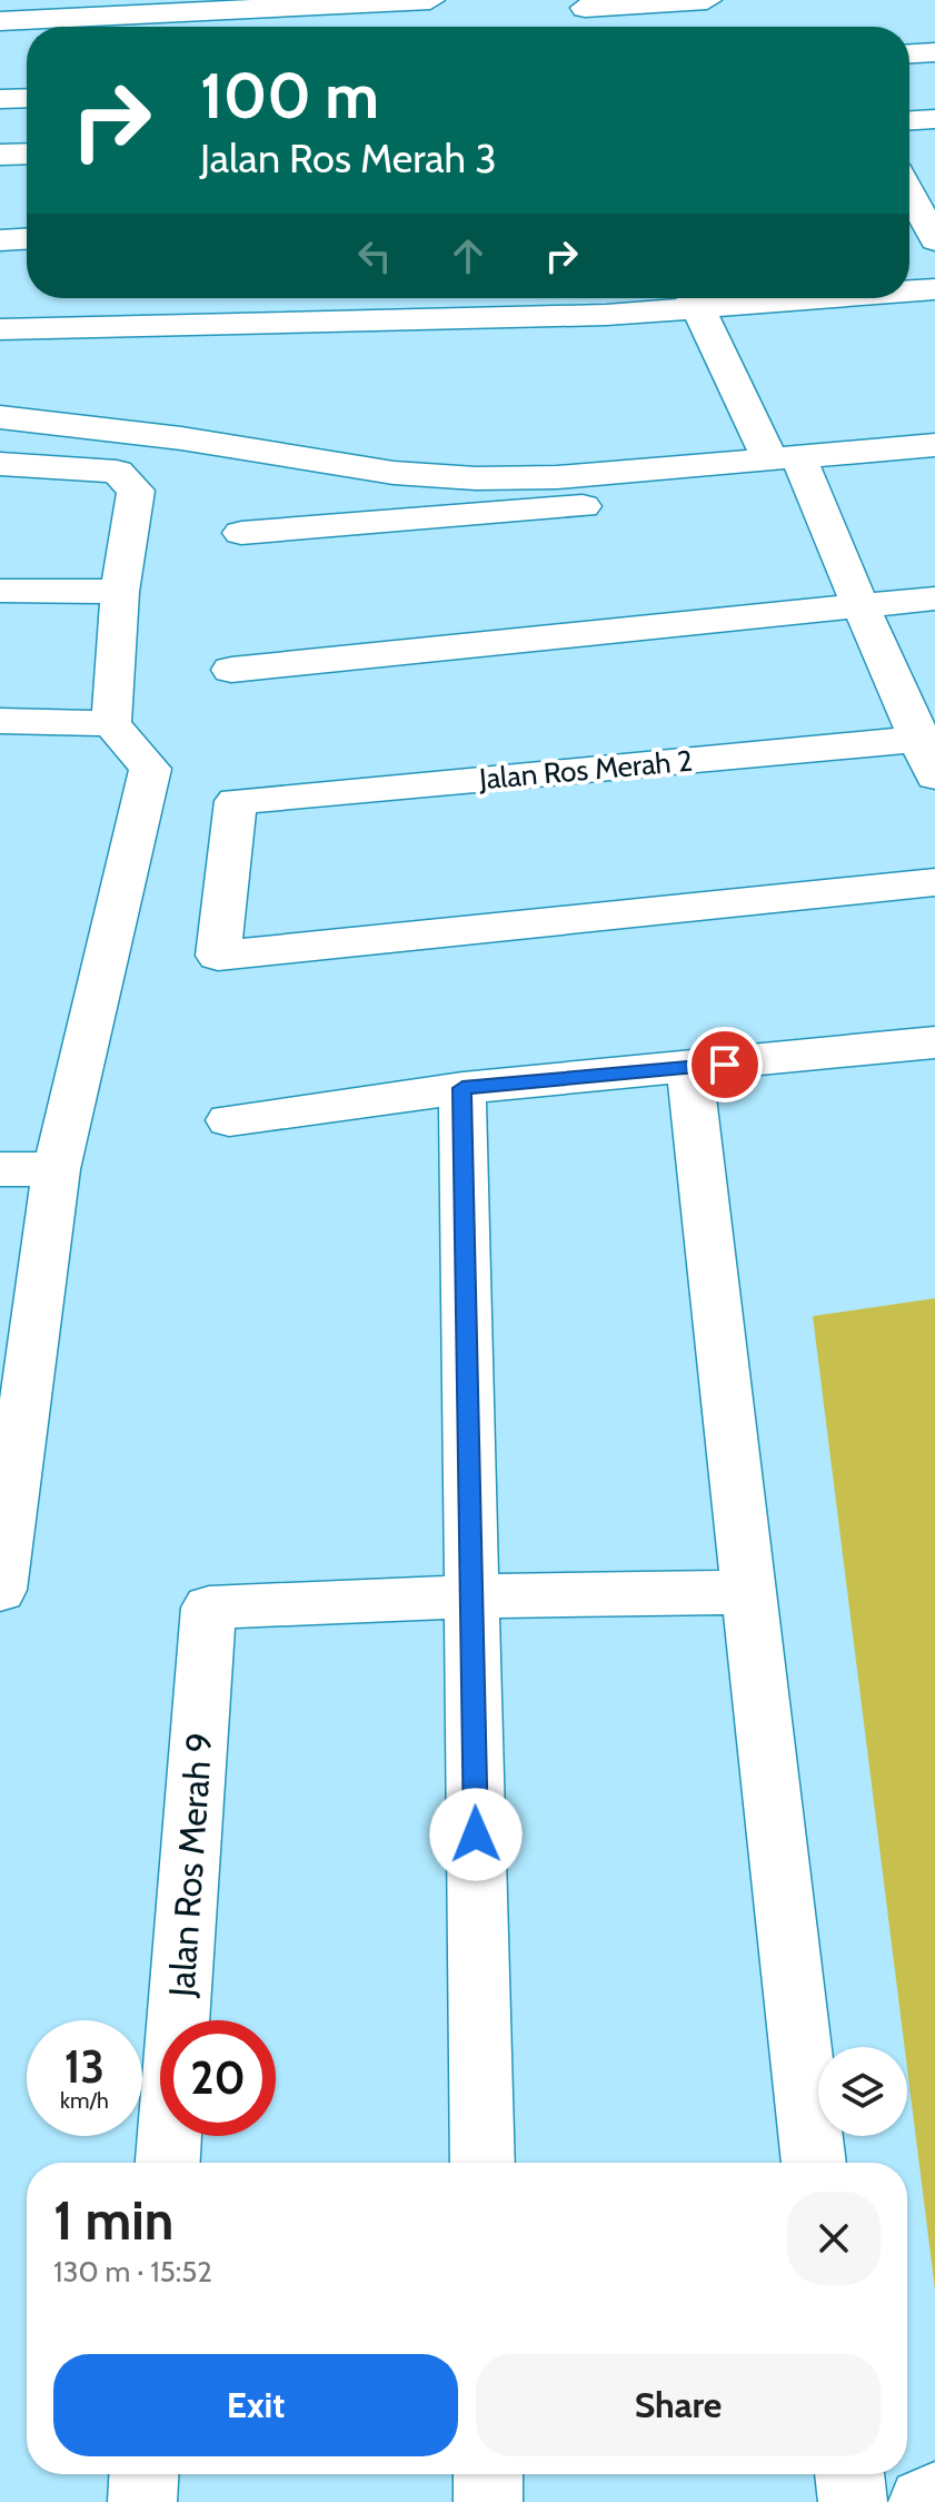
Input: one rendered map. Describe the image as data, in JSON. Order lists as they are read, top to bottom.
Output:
{
  "streets": {
    "street": ["Jalan Ros Merah 2", "Jalan Ros Merah 9"]
  },
  "page": {
    "turn": ["100 m", "Jalan Ros Merah 3"],
    "speed": "13 km/h",
    "limit": "20",
    "heading": ["1 min", "130 m · 15:52"],
    "buttons": ["Exit", "Share"]
  }
}
